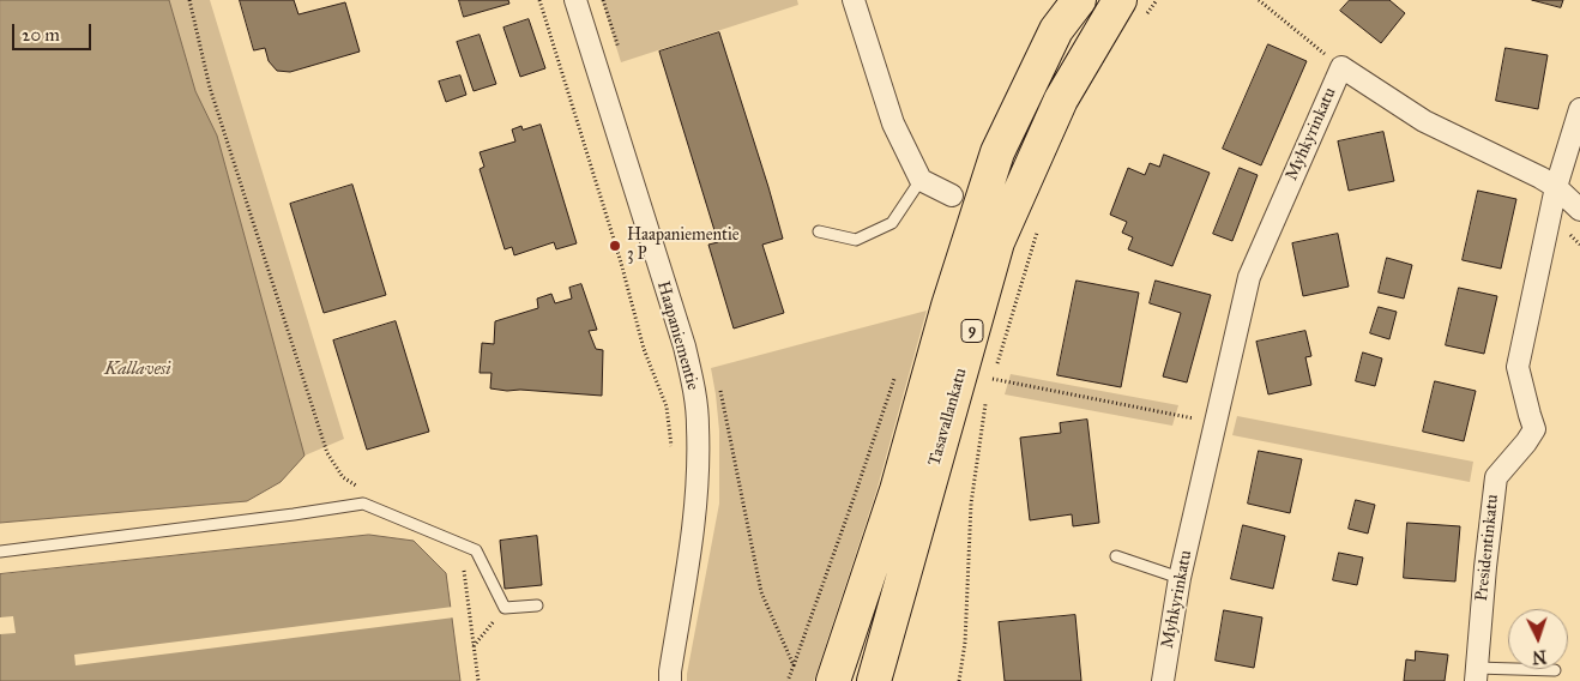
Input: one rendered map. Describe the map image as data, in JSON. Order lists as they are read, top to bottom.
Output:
{
  "streets": {
    "main road": ["9", "Tasavallankatu"],
    "street": ["Myhkyrinkatu", "Haapaniementie", "Presidentinkatu"]
  },
  "crossings": [
    ["Myhkyrinkatu", "Presidentinkatu"]
  ],
  "water": ["Kallavesi"],
  "places": ["Haapaniementie 3 P"],
  "scale_bar": "20 m",
  "north": "bottom"
}
